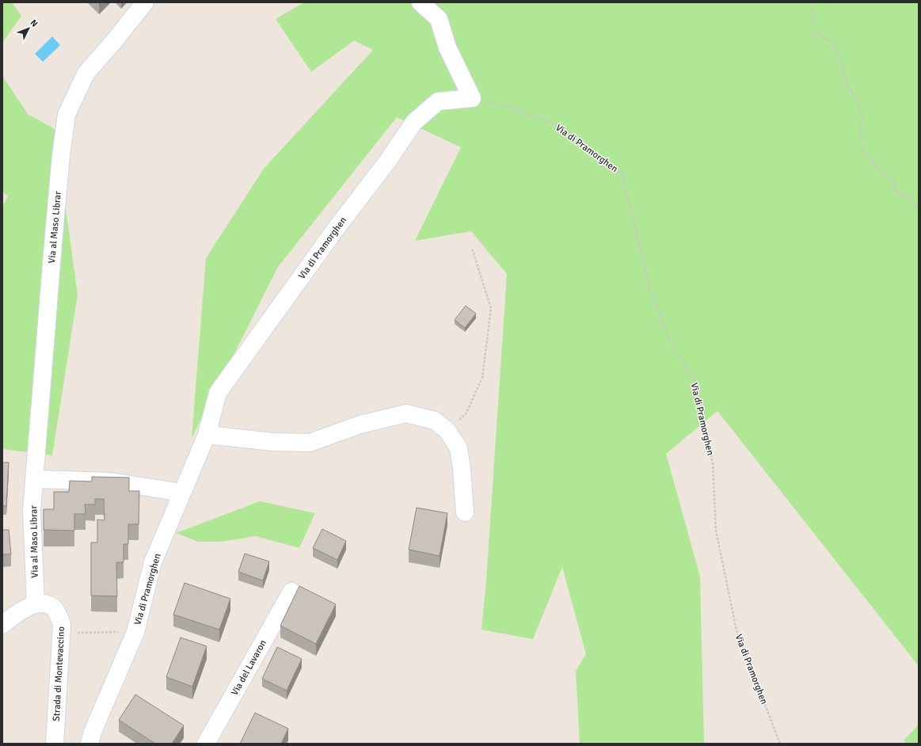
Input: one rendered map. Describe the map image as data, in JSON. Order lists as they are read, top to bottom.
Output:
{
  "streets": {
    "street": [
      "Via di Pramorghen",
      "Via al Maso Librar",
      "Via del Lavaron",
      "Strada di Montevaccino"
    ]
  },
  "crossings": [
    ["Via al Maso Librar", "Strada di Montevaccino"]
  ],
  "north": "top right"
}
